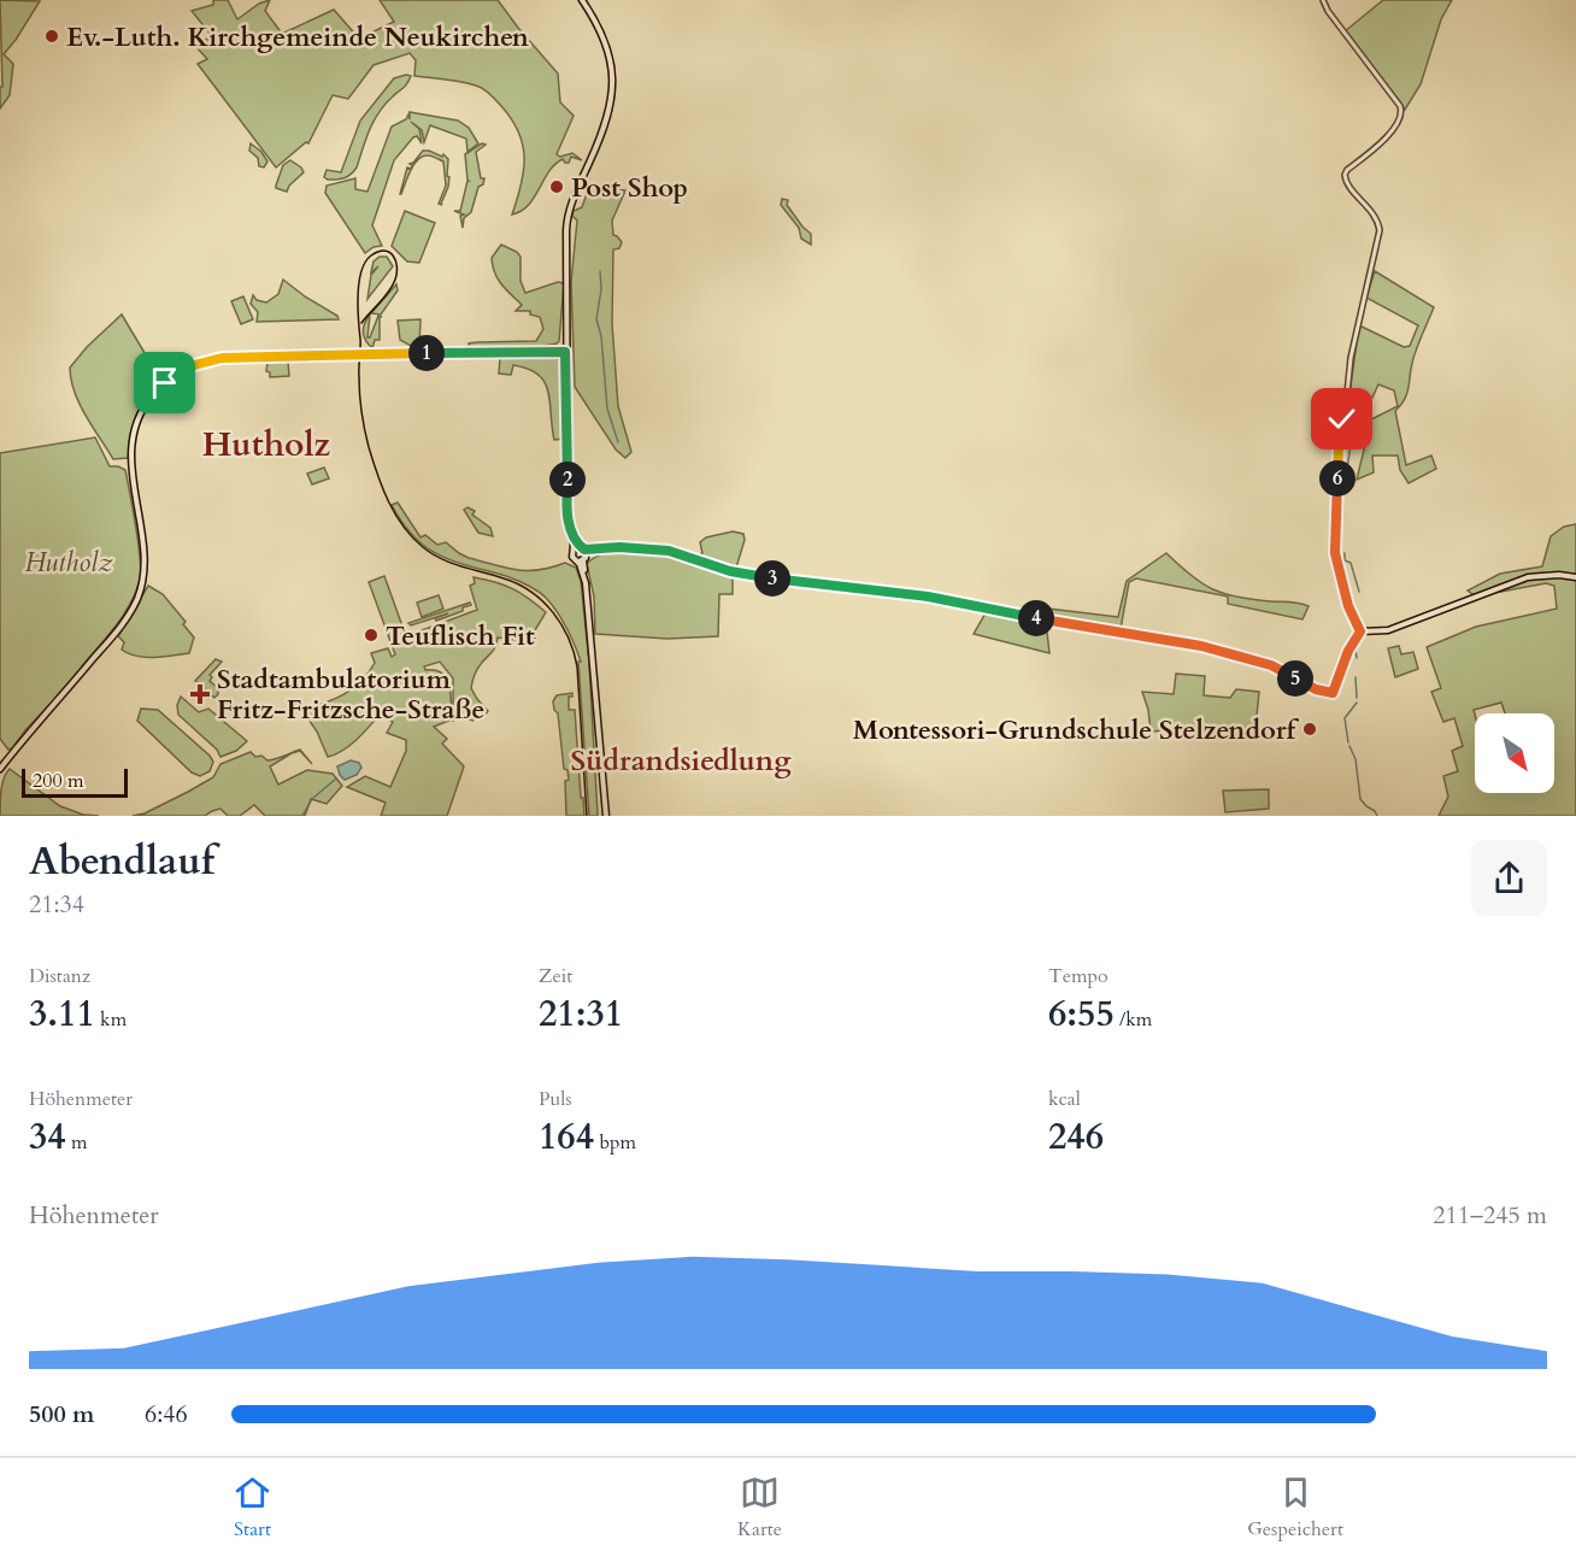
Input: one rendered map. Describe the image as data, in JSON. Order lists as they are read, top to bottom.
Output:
{
  "districts": ["Hutholz", "Südrandsiedlung"],
  "parks": ["Hutholz"],
  "places": {
    "other": [
      "Ev.-Luth. Kirchgemeinde Neukirchen",
      "Post Shop",
      "Teuflisch Fit",
      "Montessori-Grundschule Stelzendorf"
    ],
    "health": ["Stadtambulatorium Fritz-Fritzsche-Straße"]
  },
  "scale_bar": "200 m",
  "north": "bottom right",
  "page": {
    "pins": [
      "1",
      "6",
      "2",
      "3",
      "4",
      "5"
    ],
    "scale": "200 m",
    "heading": ["Abendlauf", "21:34"],
    "stats": [
      ["Distanz", "3.11 km"],
      ["Zeit", "21:31"],
      ["Tempo", "6:55 /km"],
      ["Höhenmeter", "34 m"],
      ["Puls", "164 bpm"],
      ["kcal", "246"]
    ],
    "chart": ["Höhenmeter", "211–245 m"],
    "list": [
      {
        "name": "500 m",
        "note": "6:46"
      }
    ],
    "tabs": ["Start", "Karte", "Gespeichert"]
  }
}
